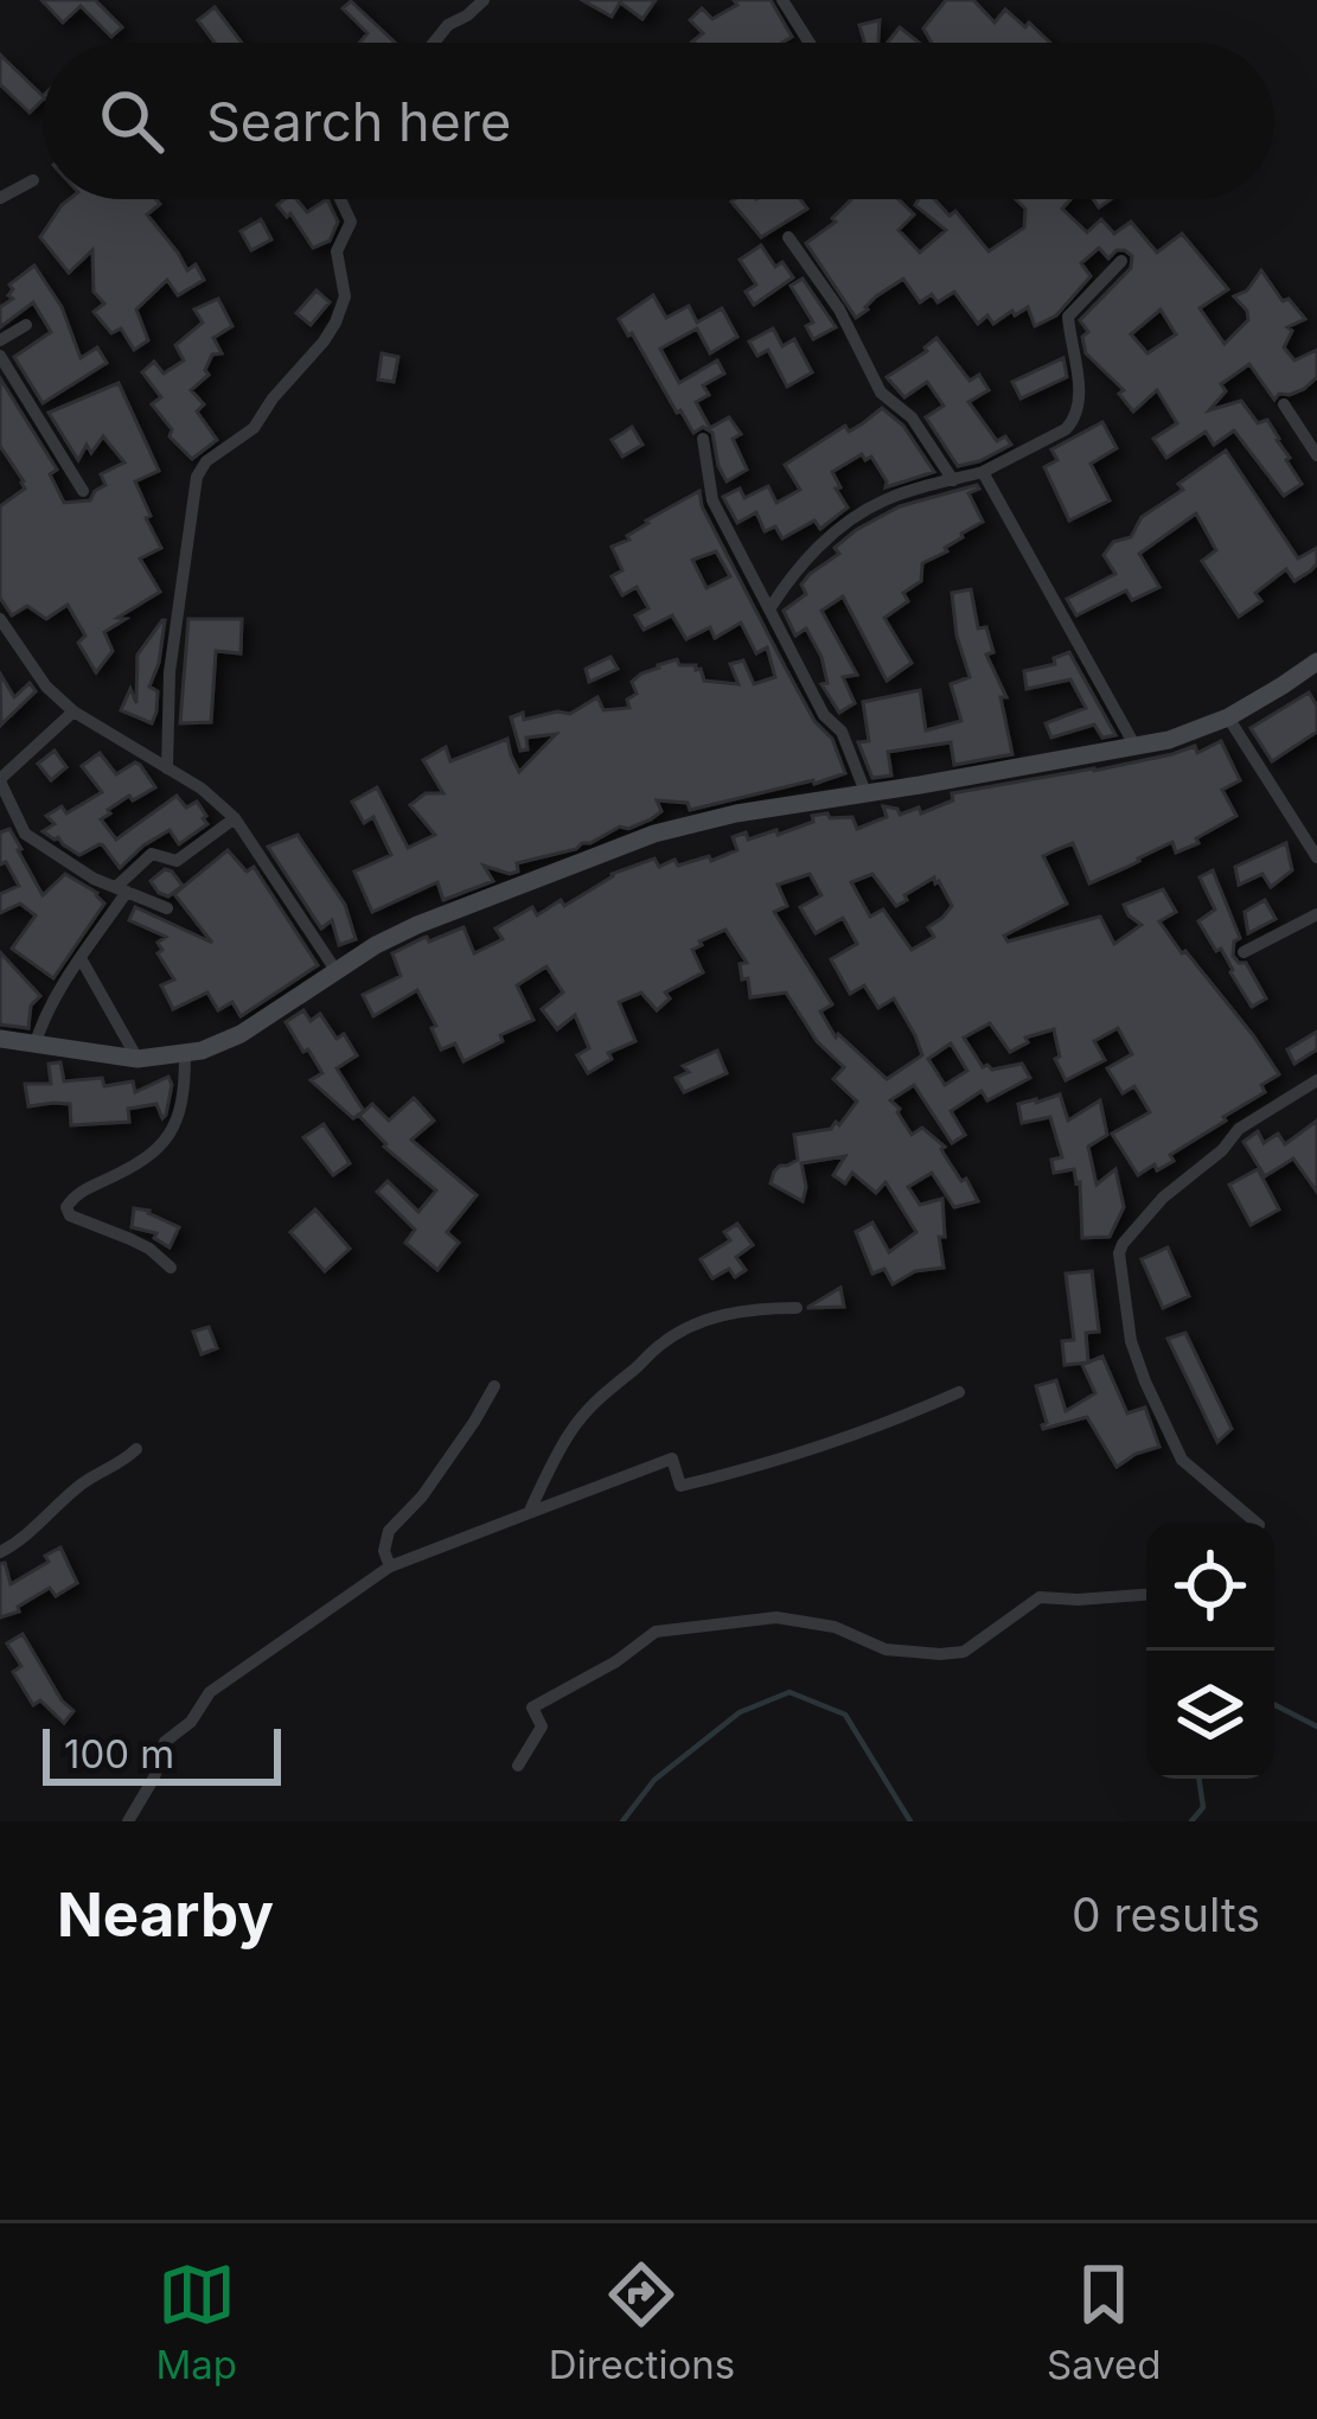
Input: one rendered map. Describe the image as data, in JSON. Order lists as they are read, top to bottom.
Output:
{
  "scale_bar": "100 m",
  "page": {
    "search": "Search here",
    "scale": "100 m",
    "heading": ["Nearby", "0 results"],
    "nav": ["Map", "Directions", "Saved"]
  }
}
